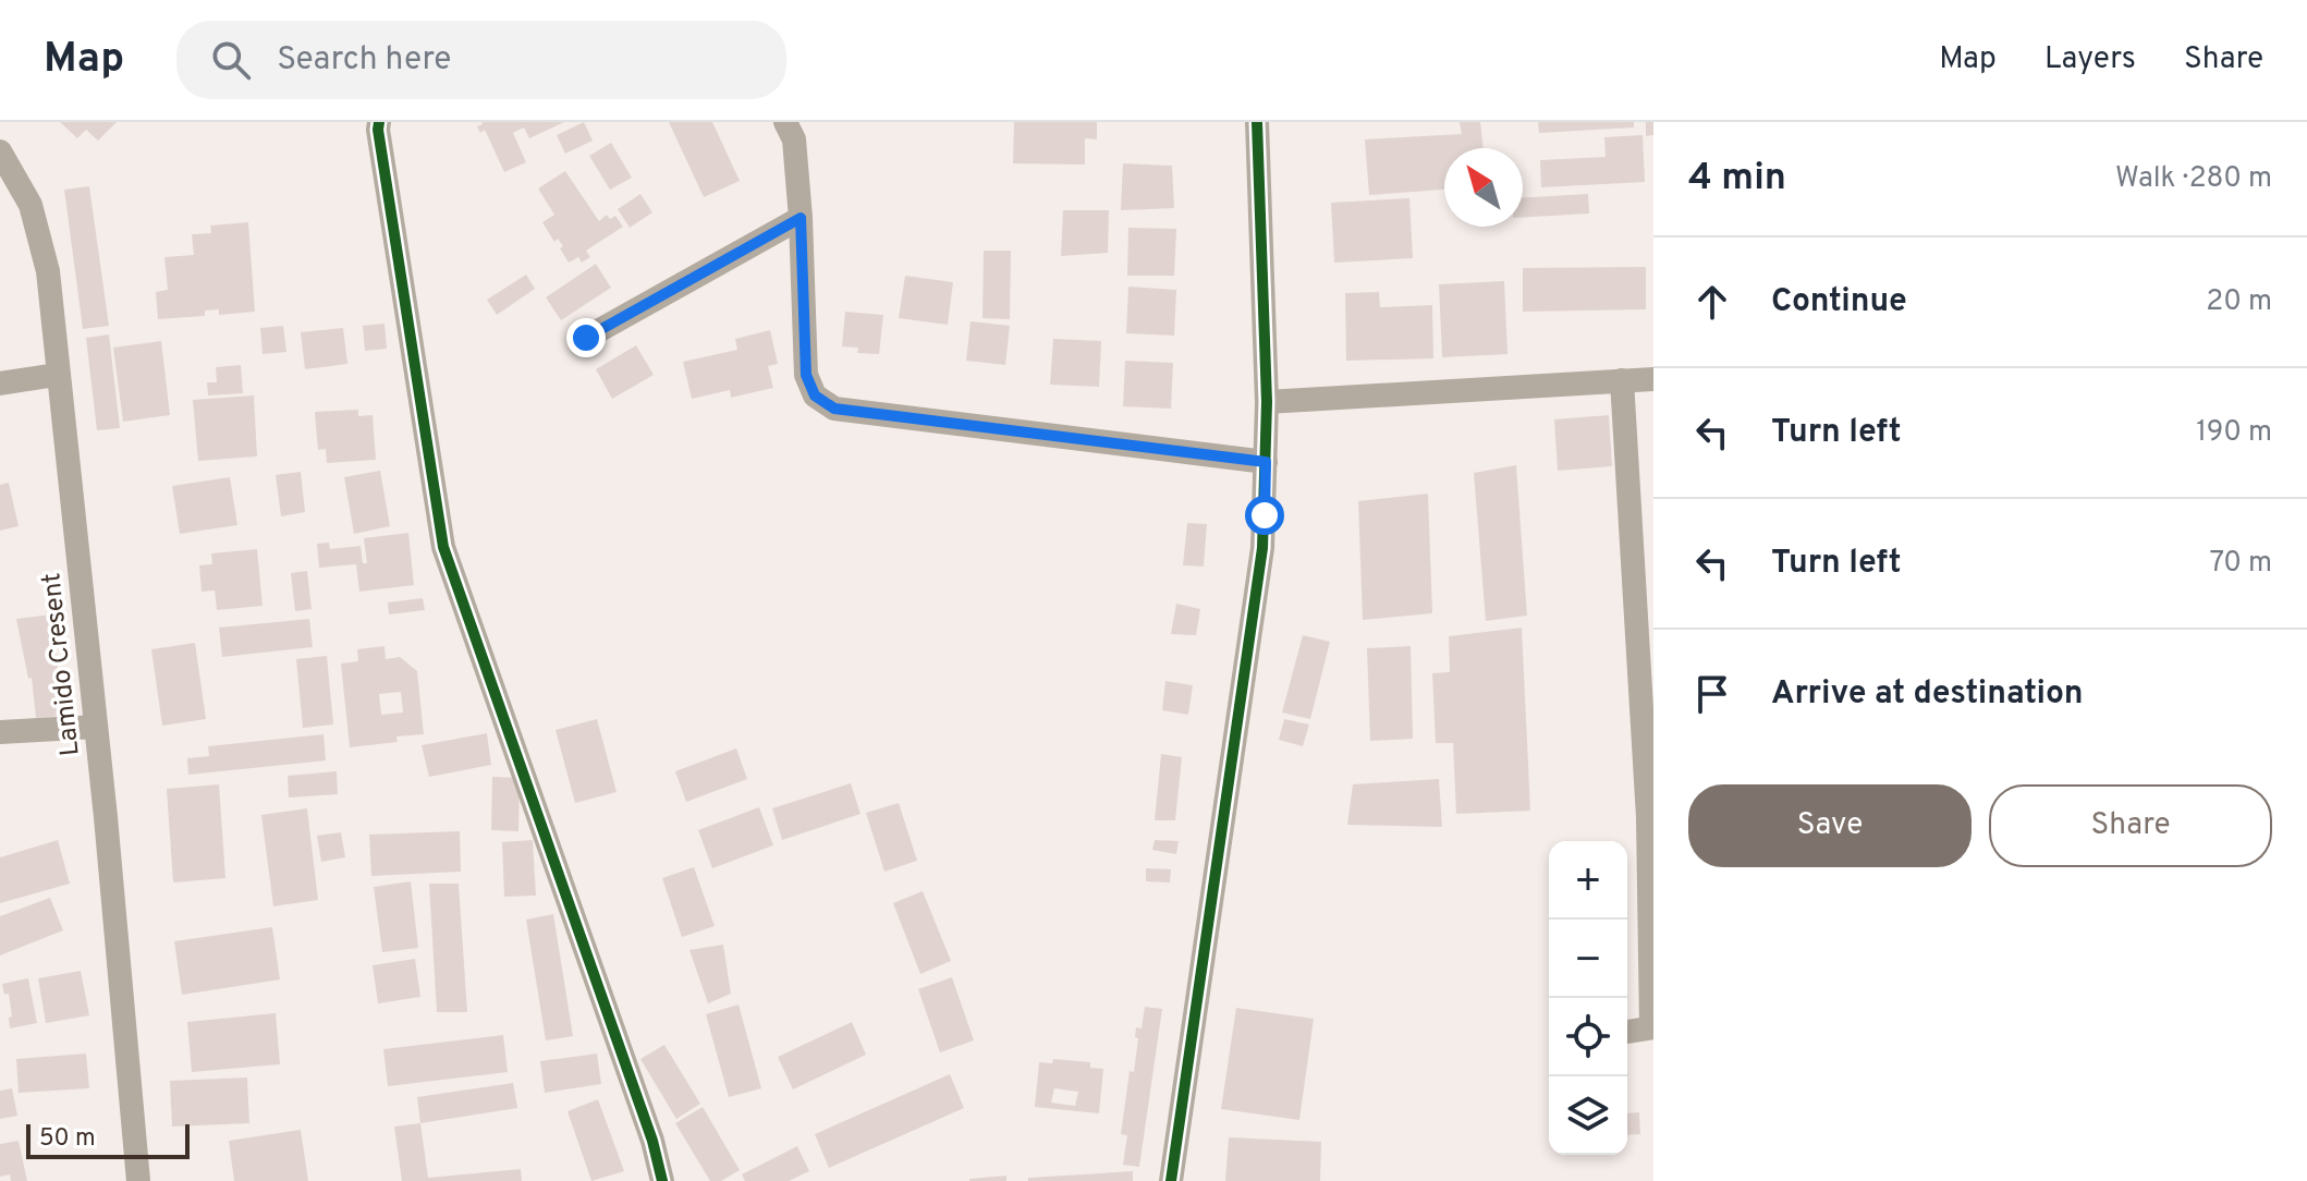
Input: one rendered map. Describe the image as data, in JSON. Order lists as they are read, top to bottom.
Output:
{
  "streets": {
    "street": ["Lamido Cresent"]
  },
  "scale_bar": "50 m",
  "north": "top left",
  "page": {
    "header": "Map",
    "search": "Search here",
    "nav": ["Map", "Layers", "Share"],
    "heading": ["4 min", "Walk · 280 m"],
    "list": [
      ["Continue", "20 m"],
      ["Turn left", "190 m"],
      ["Turn left", "70 m"],
      "Arrive at destination"
    ],
    "buttons": ["Save", "Share"],
    "map_buttons": ["+", "−"],
    "scale": "50 m"
  }
}
